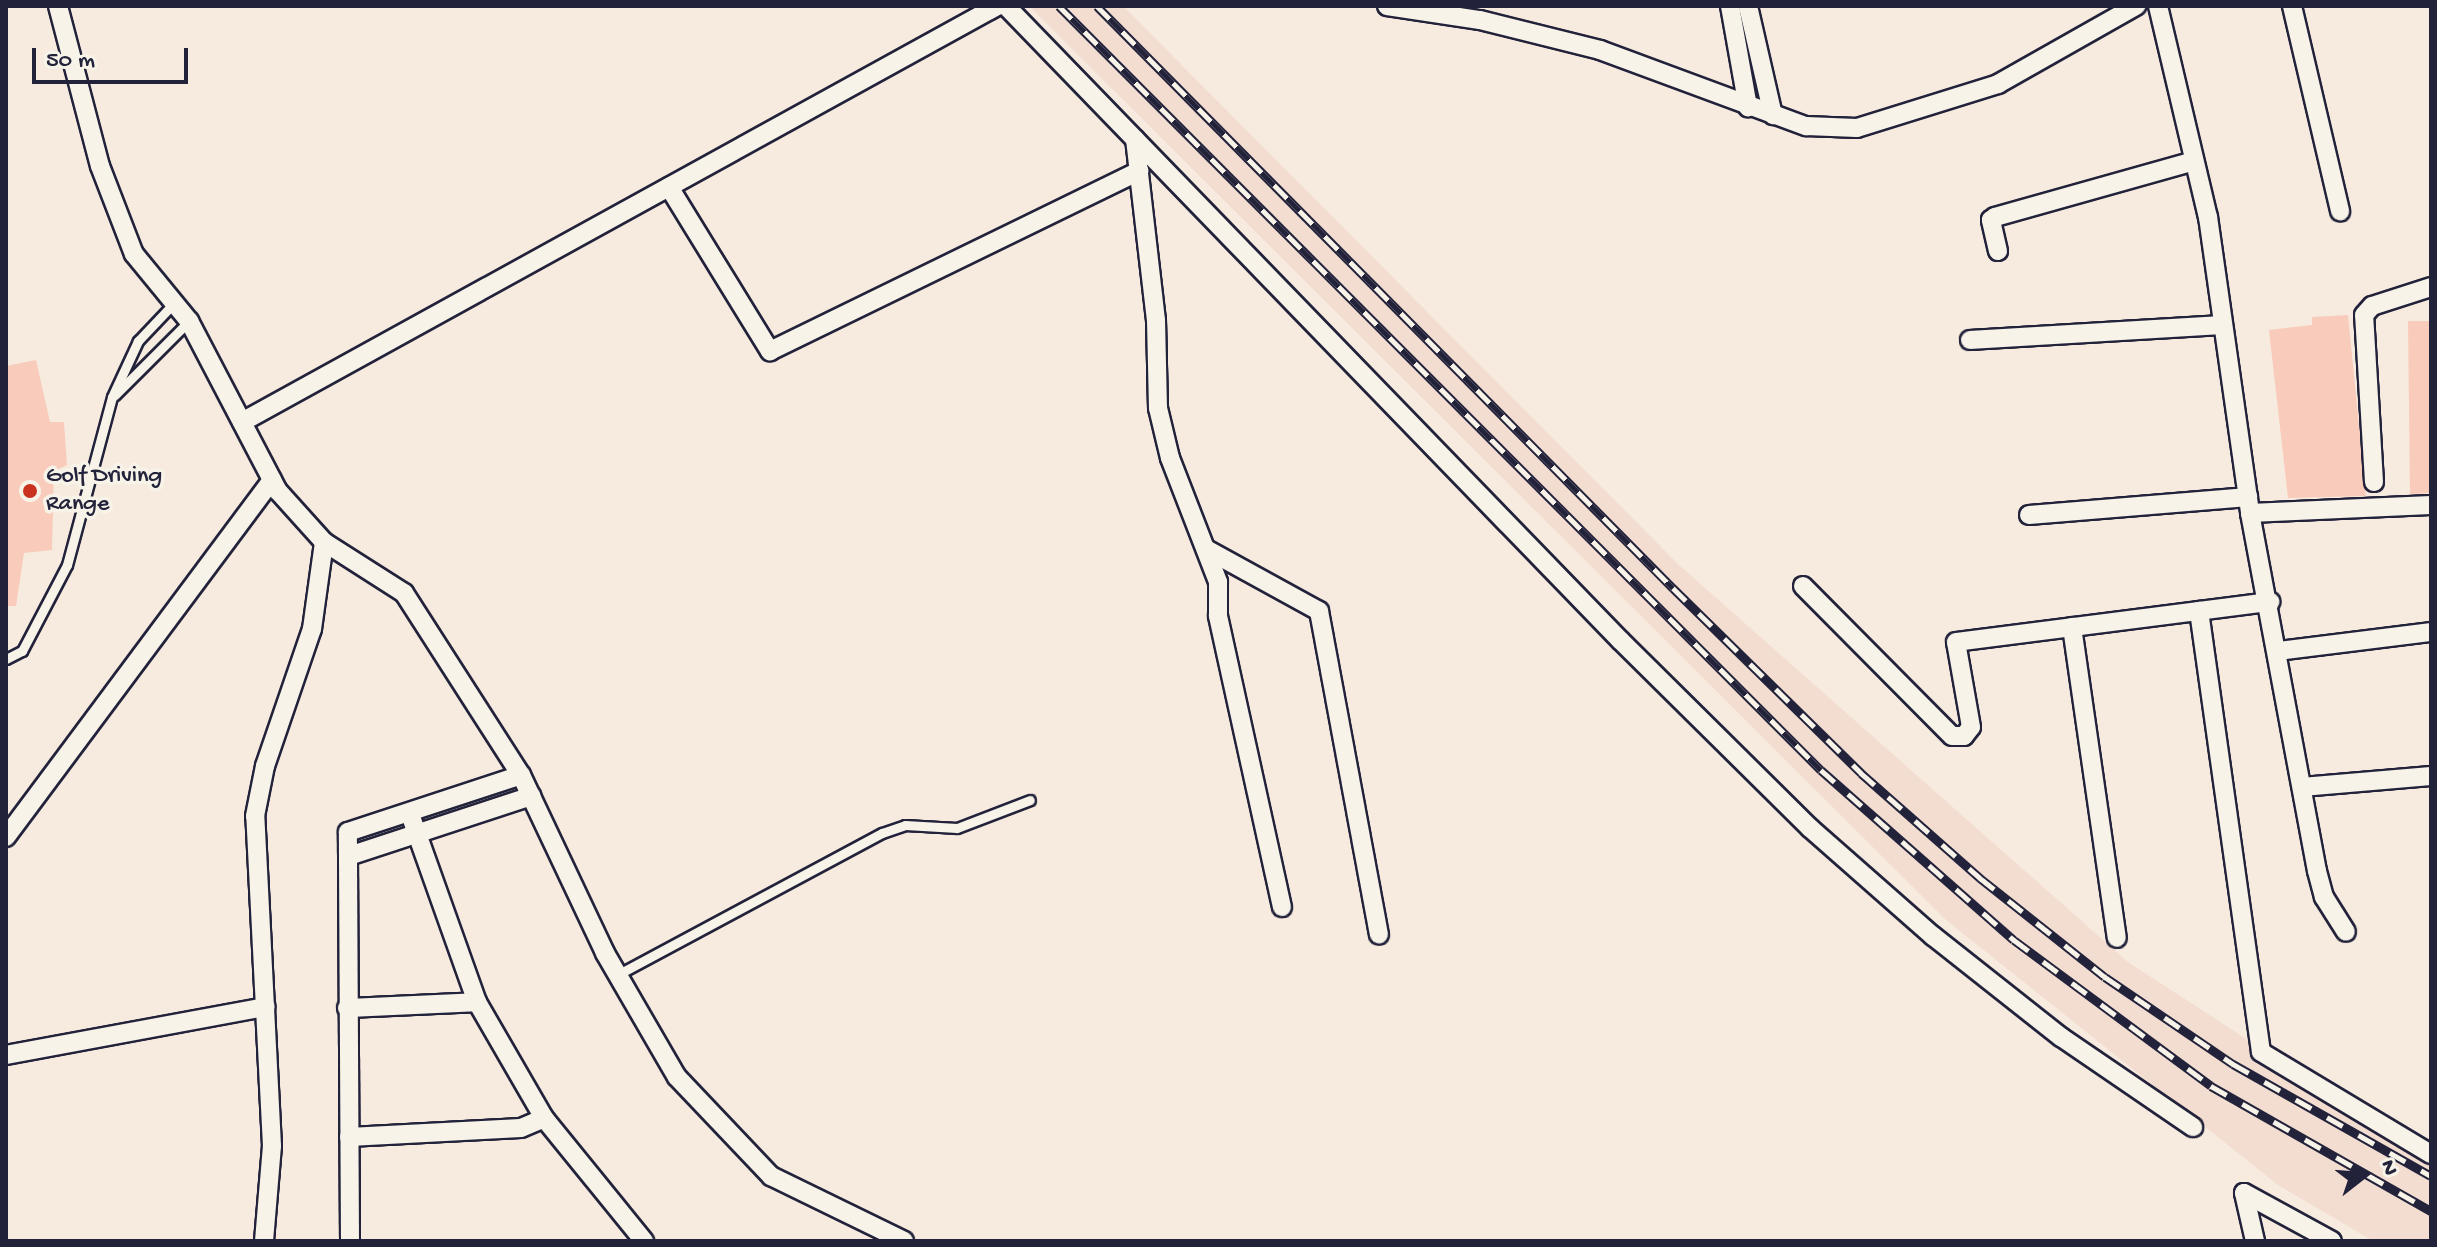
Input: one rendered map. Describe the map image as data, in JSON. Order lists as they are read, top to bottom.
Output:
{
  "places": ["Golf Driving Range"],
  "scale_bar": "50 m",
  "north": "right"
}
